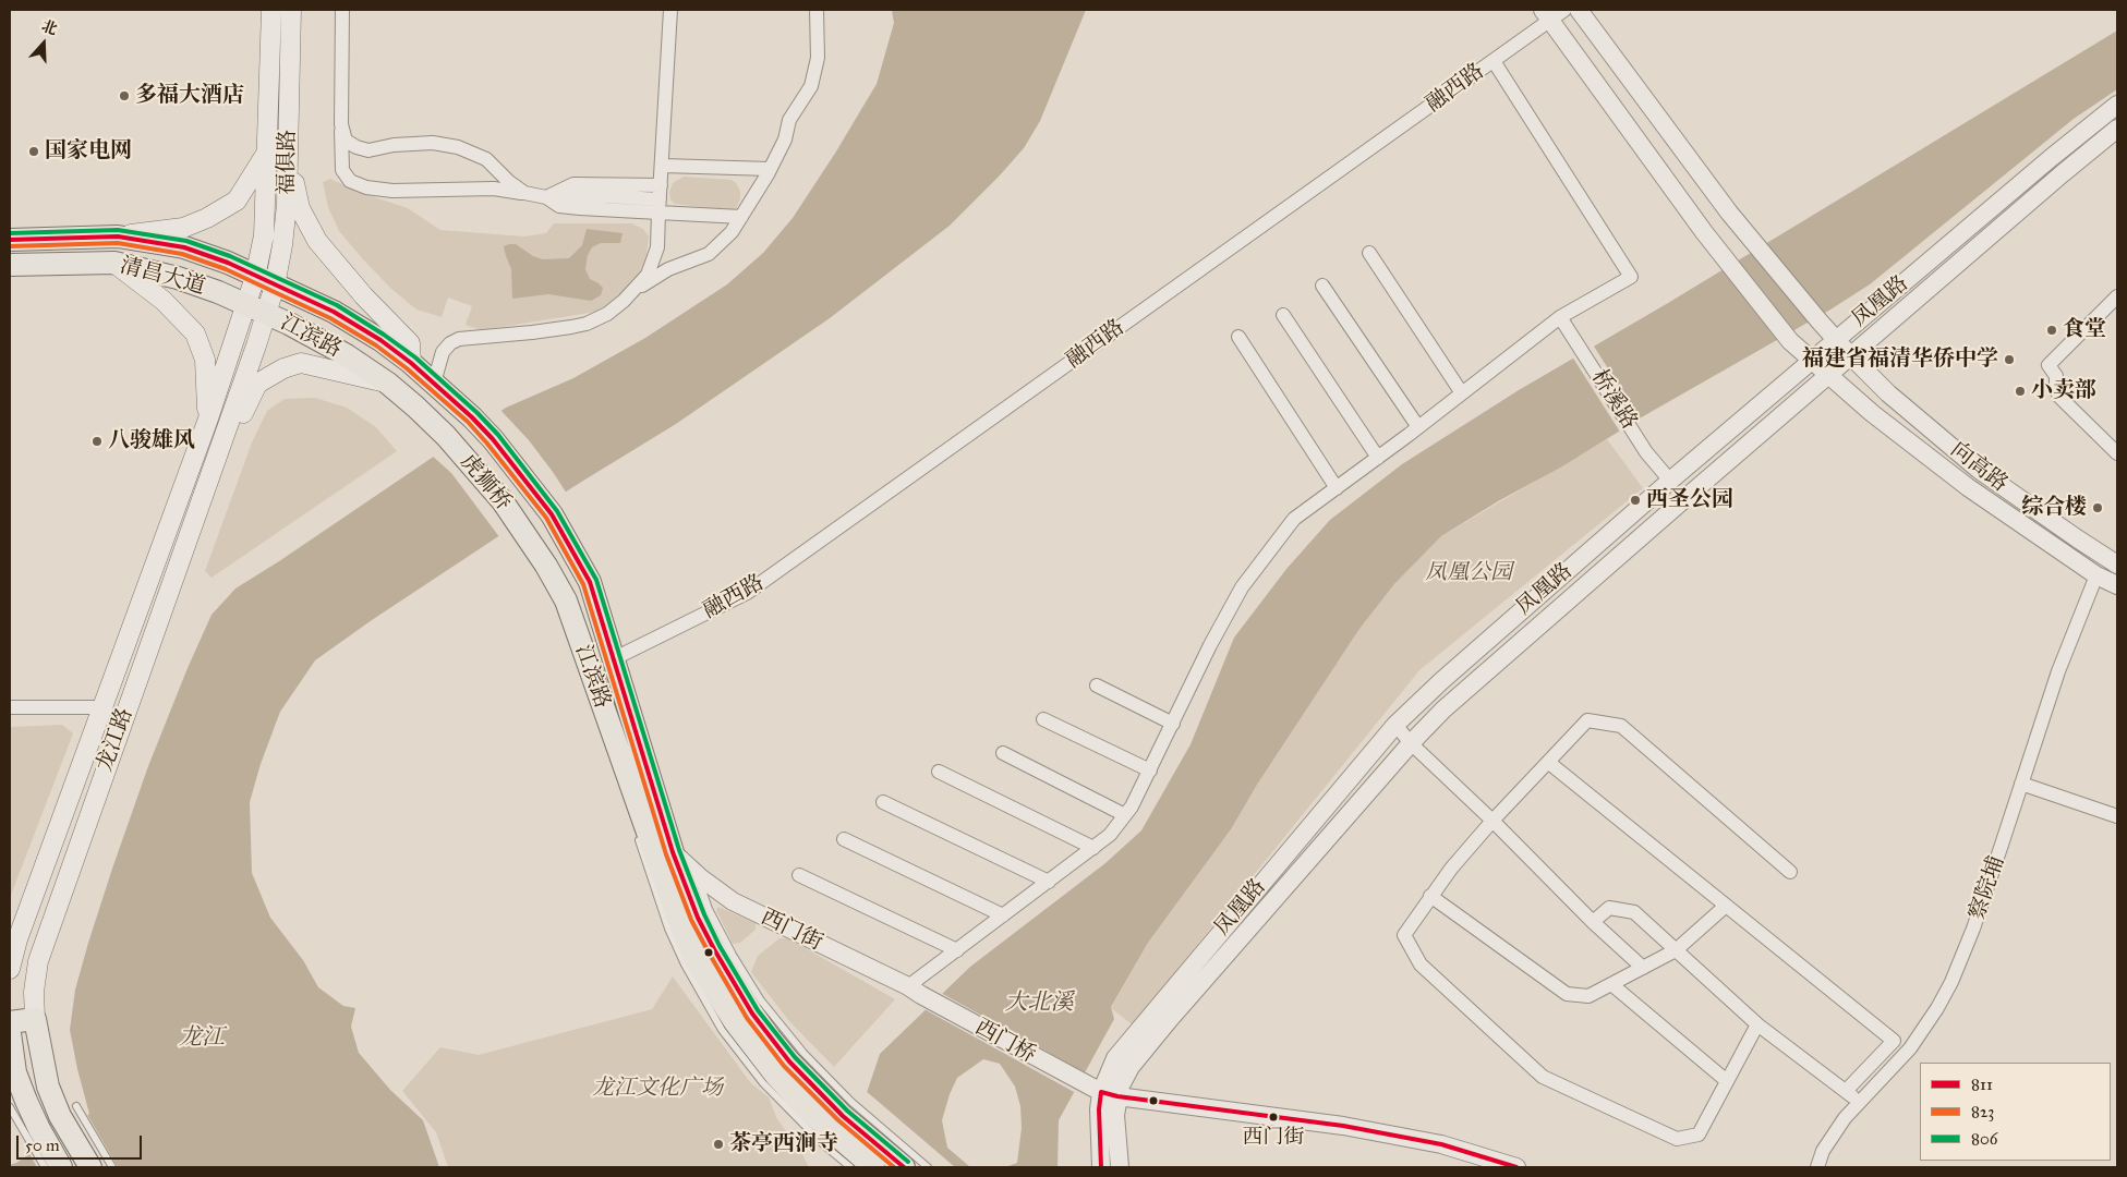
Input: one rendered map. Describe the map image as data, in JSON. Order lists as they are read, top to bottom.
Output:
{
  "streets": {
    "main road": [
      "福俱路",
      "清昌大道",
      "江滨路",
      "虎狮桥",
      "龙江路"
    ],
    "street": [
      "融西路",
      "凤凰路",
      "桥溪路",
      "向高路",
      "察院埔",
      "西门街",
      "西门桥"
    ]
  },
  "crossings": [
    ["融西路", "江滨路"],
    ["福俱路", "江滨路"],
    ["福俱路", "龙江路"],
    ["清昌大道", "江滨路"],
    ["凤凰路", "桥溪路"],
    ["凤凰路", "向高路"],
    ["凤凰路", "西门桥"],
    ["江滨路", "虎狮桥"],
    ["江滨路", "龙江路"],
    ["江滨路", "西门街"],
    ["西门街", "西门桥"]
  ],
  "water": ["大北溪", "龙江"],
  "parks": ["凤凰公园", "龙江文化广场"],
  "places": [
    "多福大酒店",
    "国家电网",
    "食堂",
    "福建省福清华侨中学",
    "小卖部",
    "八骏雄风",
    "西圣公园",
    "综合楼",
    "西门街",
    "茶亭西涧寺"
  ],
  "lines": ["transit line 806", "transit line 811", "transit line 823"],
  "legend": ["811", "823", "806"],
  "scale_bar": "50 m",
  "north": "top"
}
